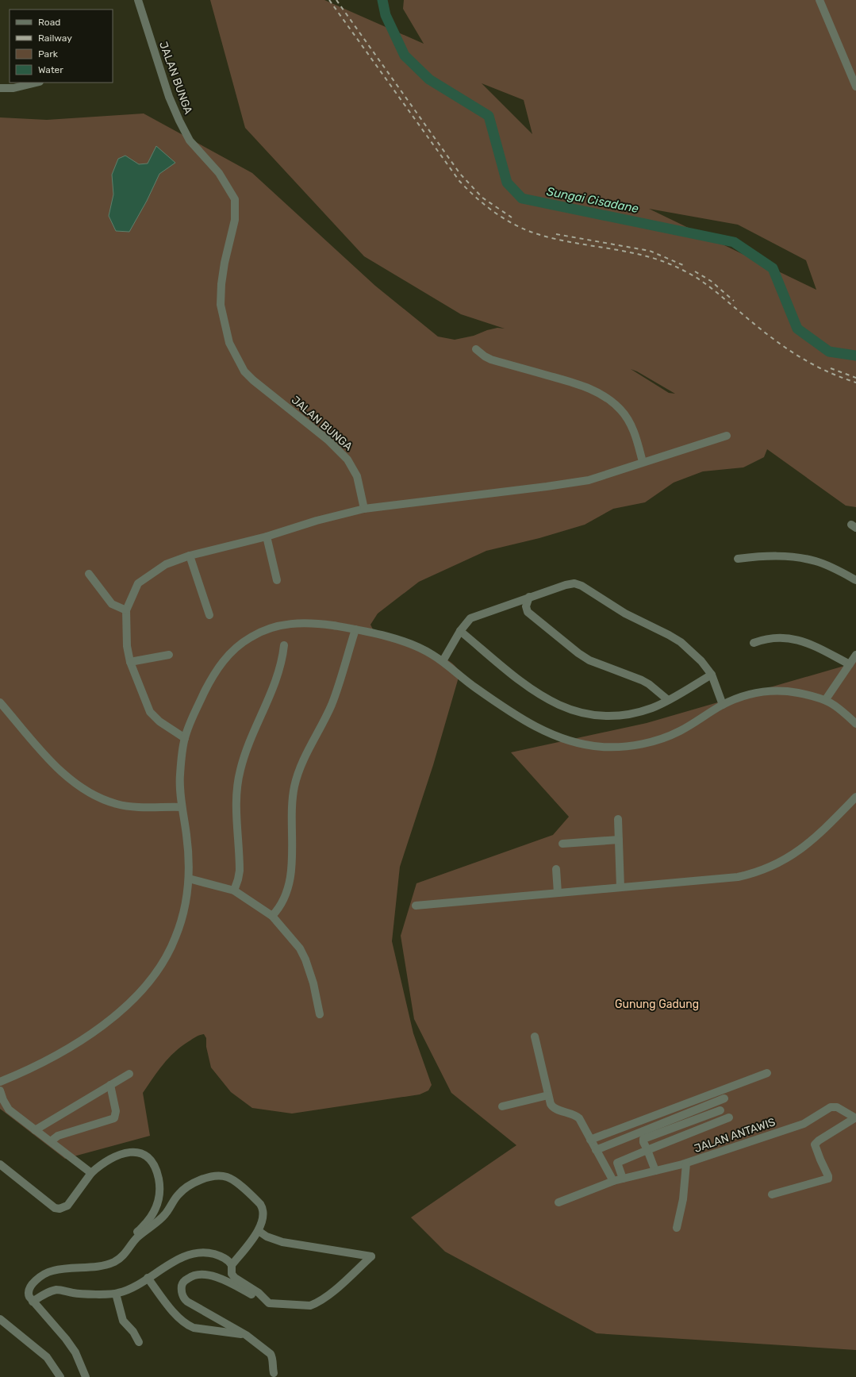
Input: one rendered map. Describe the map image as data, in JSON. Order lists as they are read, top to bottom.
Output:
{
  "streets": {
    "street": ["JALAN BUNGA", "JALAN ANTAWIS"]
  },
  "water": ["Sungai Cisadane"],
  "parks": ["Gunung Gadung"],
  "legend": [
    "Road",
    "Railway",
    "Park",
    "Water"
  ]
}
